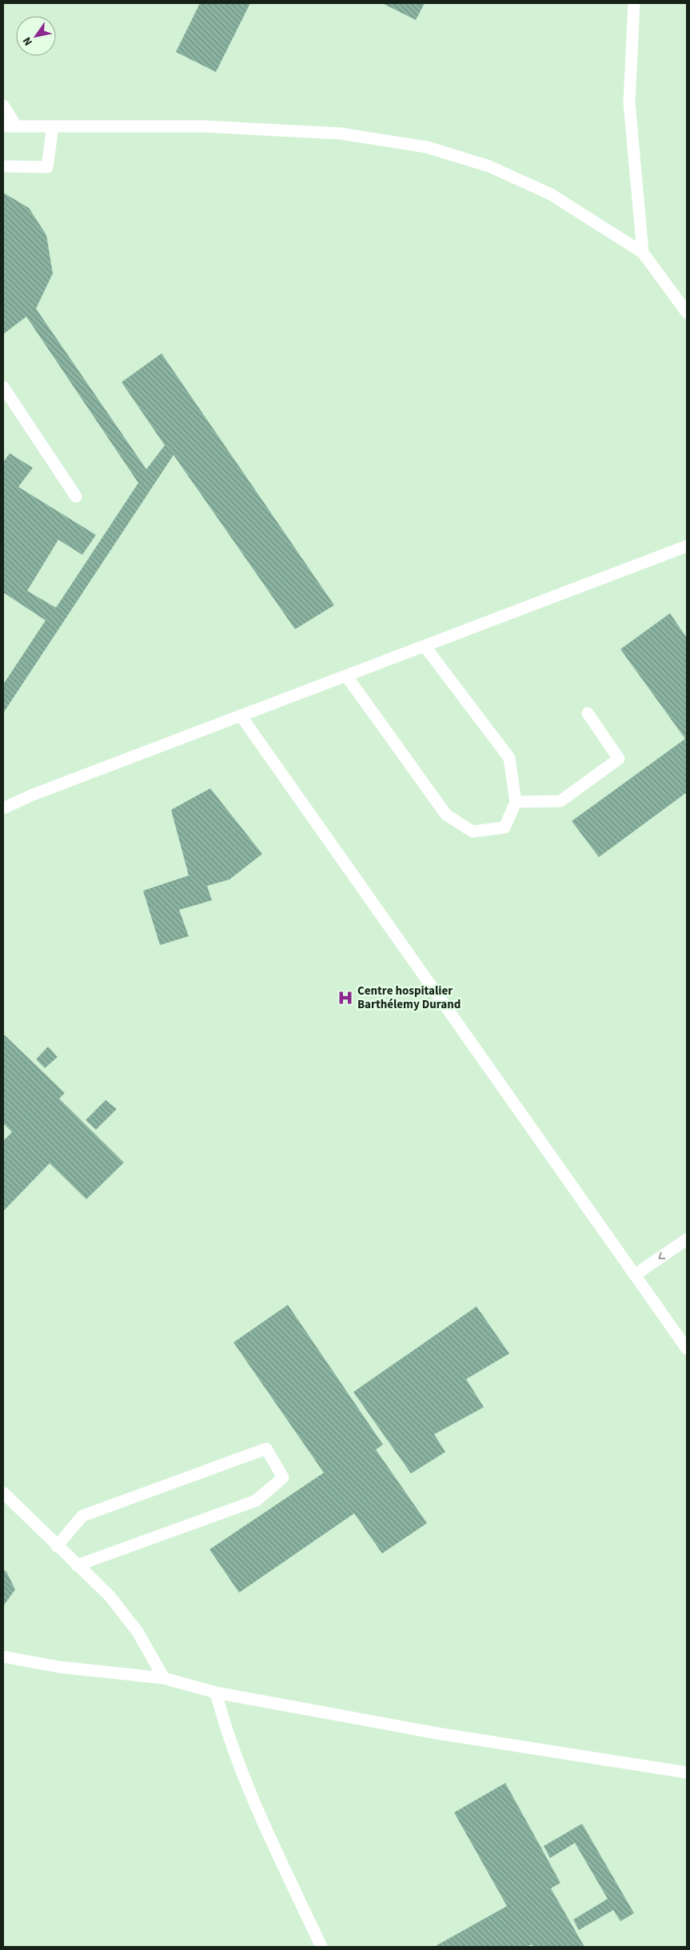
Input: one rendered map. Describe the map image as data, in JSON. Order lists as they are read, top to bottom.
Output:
{
  "places": {
    "hospital": ["Centre hospitalier Barthélemy Durand"]
  },
  "north": "bottom left"
}
